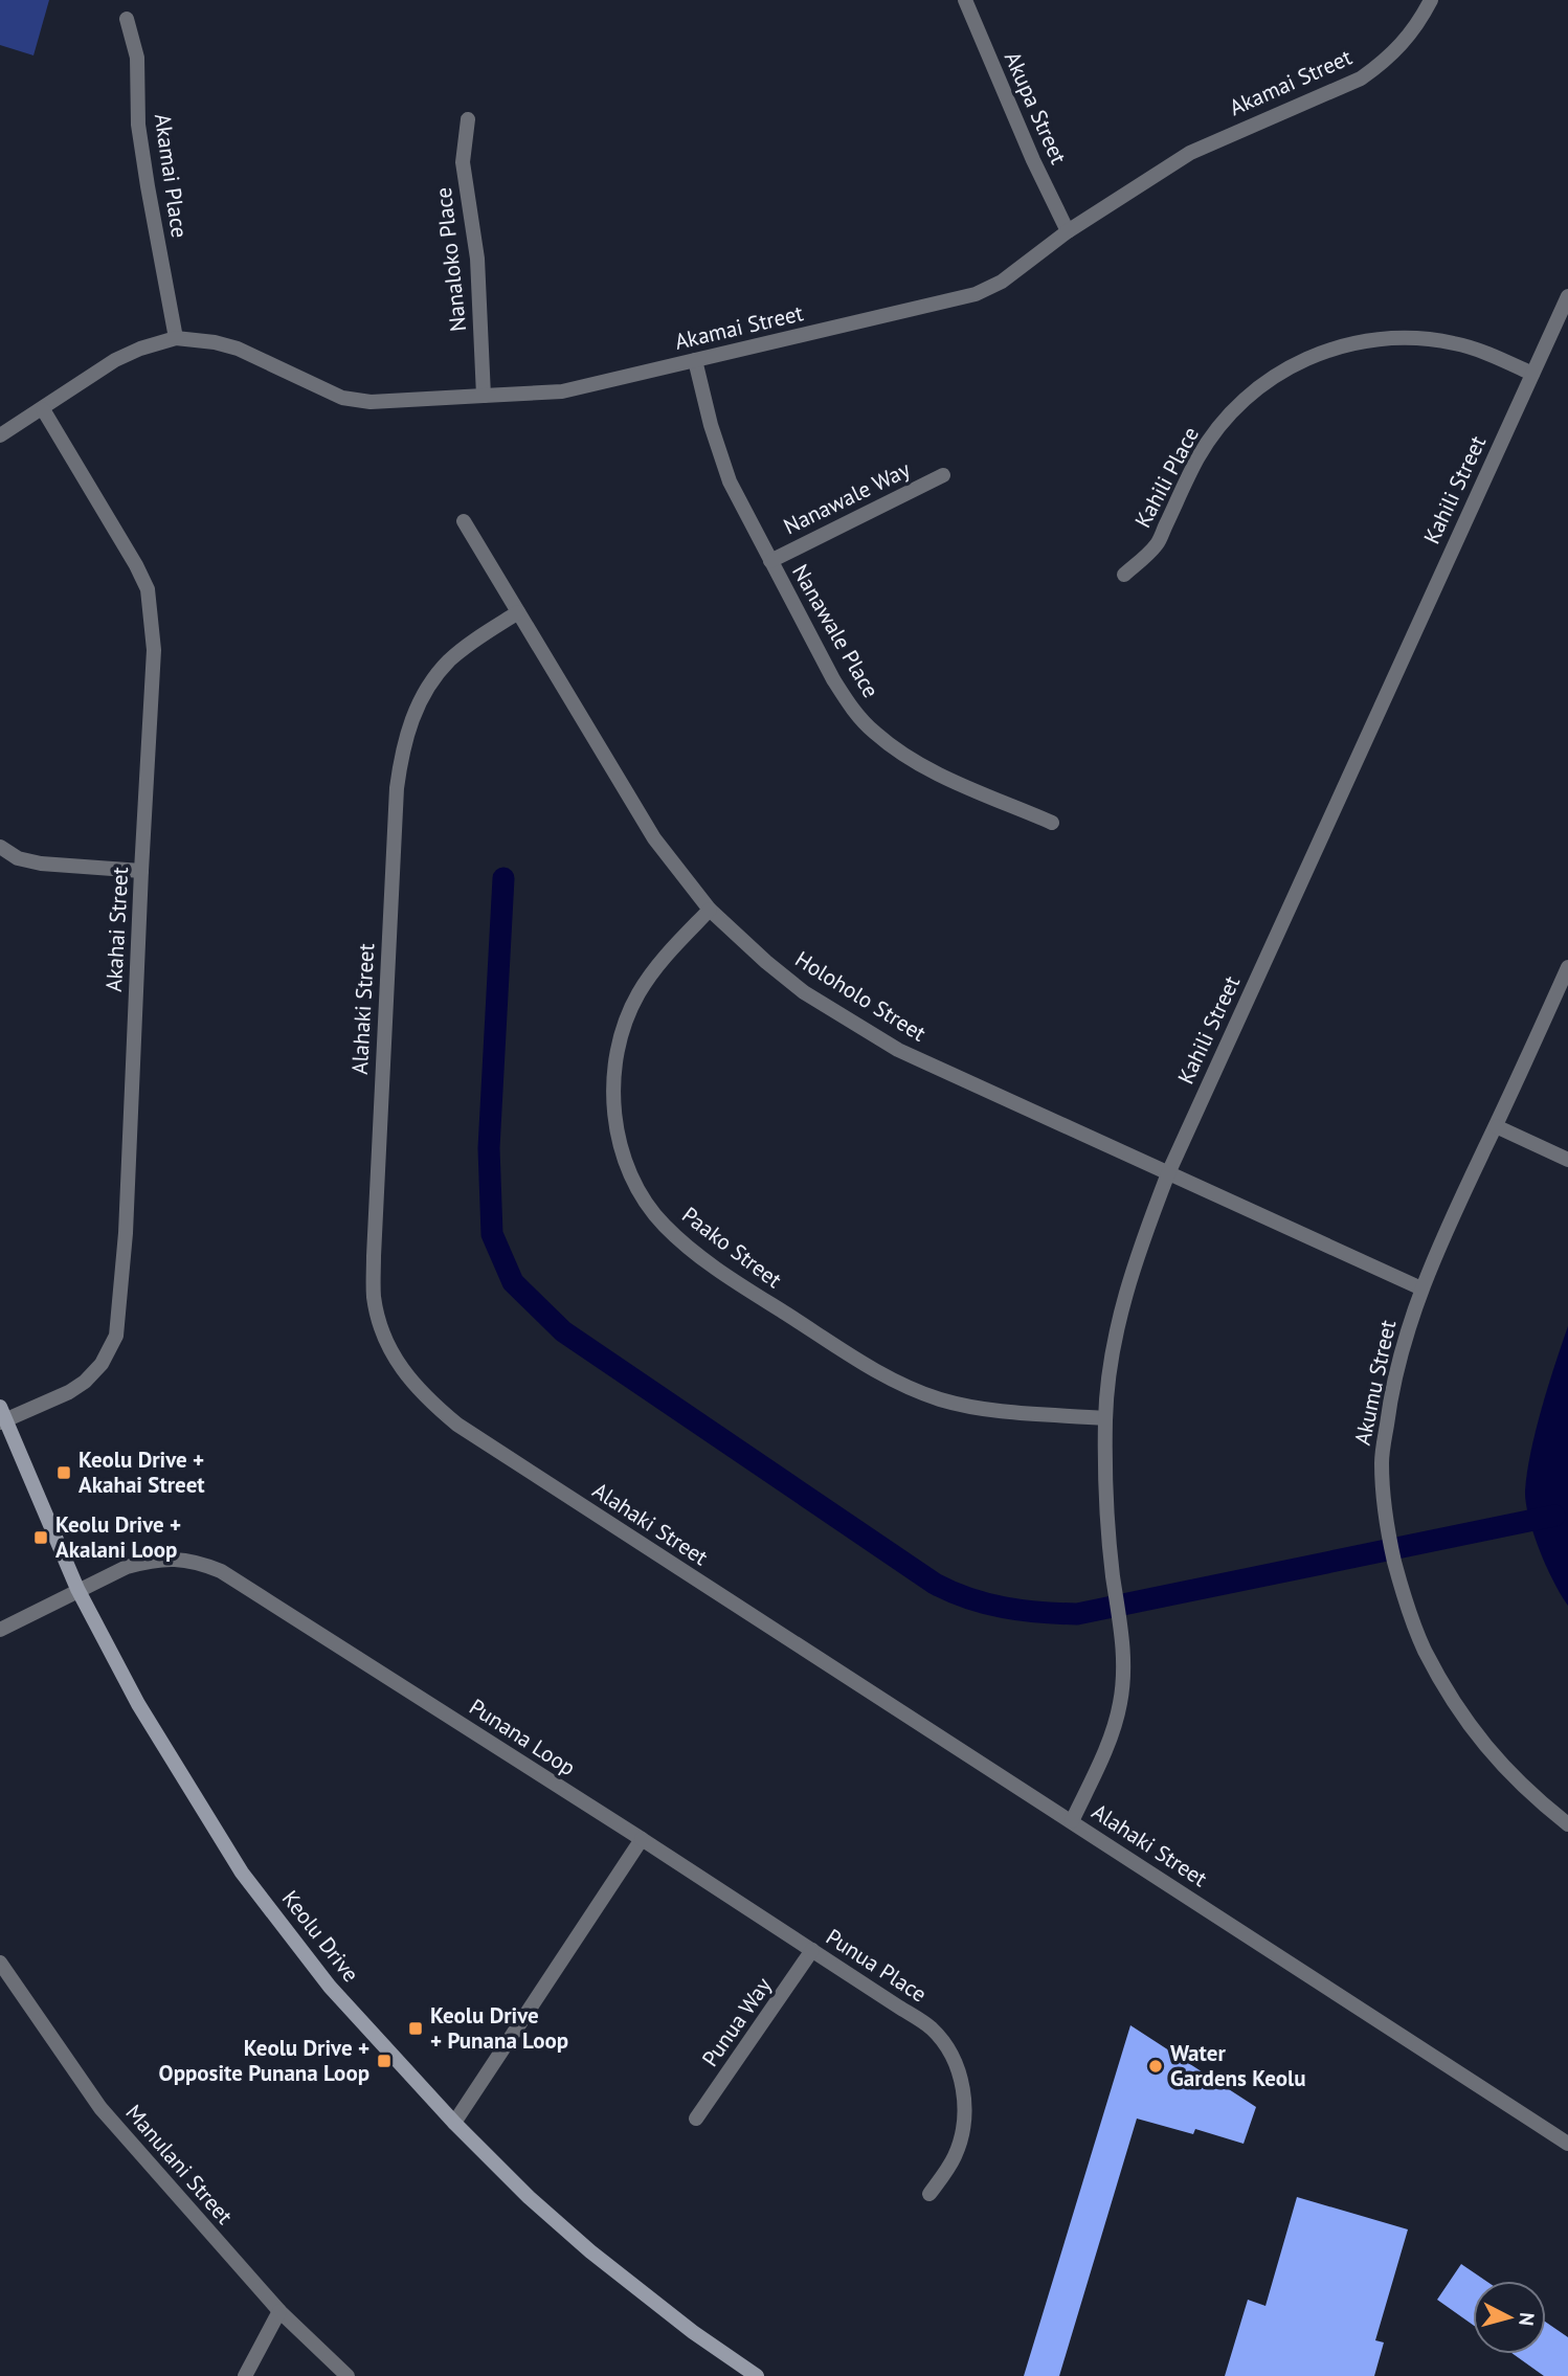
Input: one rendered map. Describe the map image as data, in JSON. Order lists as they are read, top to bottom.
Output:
{
  "streets": {
    "main road": ["Keolu Drive"],
    "street": [
      "Akamai Street",
      "Akupa Street",
      "Akamai Place",
      "Nanaloko Place",
      "Kahili Place",
      "Kahili Street",
      "Nanawale Way",
      "Nanawale Place",
      "Akahai Street",
      "Holoholo Street",
      "Alahaki Street",
      "Paako Street",
      "Akumu Street",
      "Punana Loop",
      "Punua Place",
      "Punua Way",
      "Manulani Street"
    ]
  },
  "crossings": [
    ["Akamai Street", "Akupa Street"],
    ["Akamai Street", "Akamai Place"],
    ["Akamai Street", "Nanaloko Place"],
    ["Akamai Street", "Nanawale Place"],
    ["Akamai Street", "Akahai Street"],
    ["Kahili Place", "Kahili Street"],
    ["Kahili Street", "Holoholo Street"],
    ["Kahili Street", "Alahaki Street"],
    ["Kahili Street", "Paako Street"],
    ["Nanawale Way", "Nanawale Place"],
    ["Akahai Street", "Keolu Drive"],
    ["Holoholo Street", "Alahaki Street"],
    ["Holoholo Street", "Paako Street"],
    ["Holoholo Street", "Akumu Street"],
    ["Punana Loop", "Keolu Drive"],
    ["Punana Loop", "Punua Place"],
    ["Punua Place", "Punua Way"]
  ],
  "places": {
    "transit": [
      "Keolu Drive + Akahai Street",
      "Keolu Drive + Akalani Loop",
      "Keolu Drive + Punana Loop",
      "Keolu Drive + Opposite Punana Loop"
    ],
    "other": ["Water Gardens Keolu"]
  },
  "north": "right"
}
